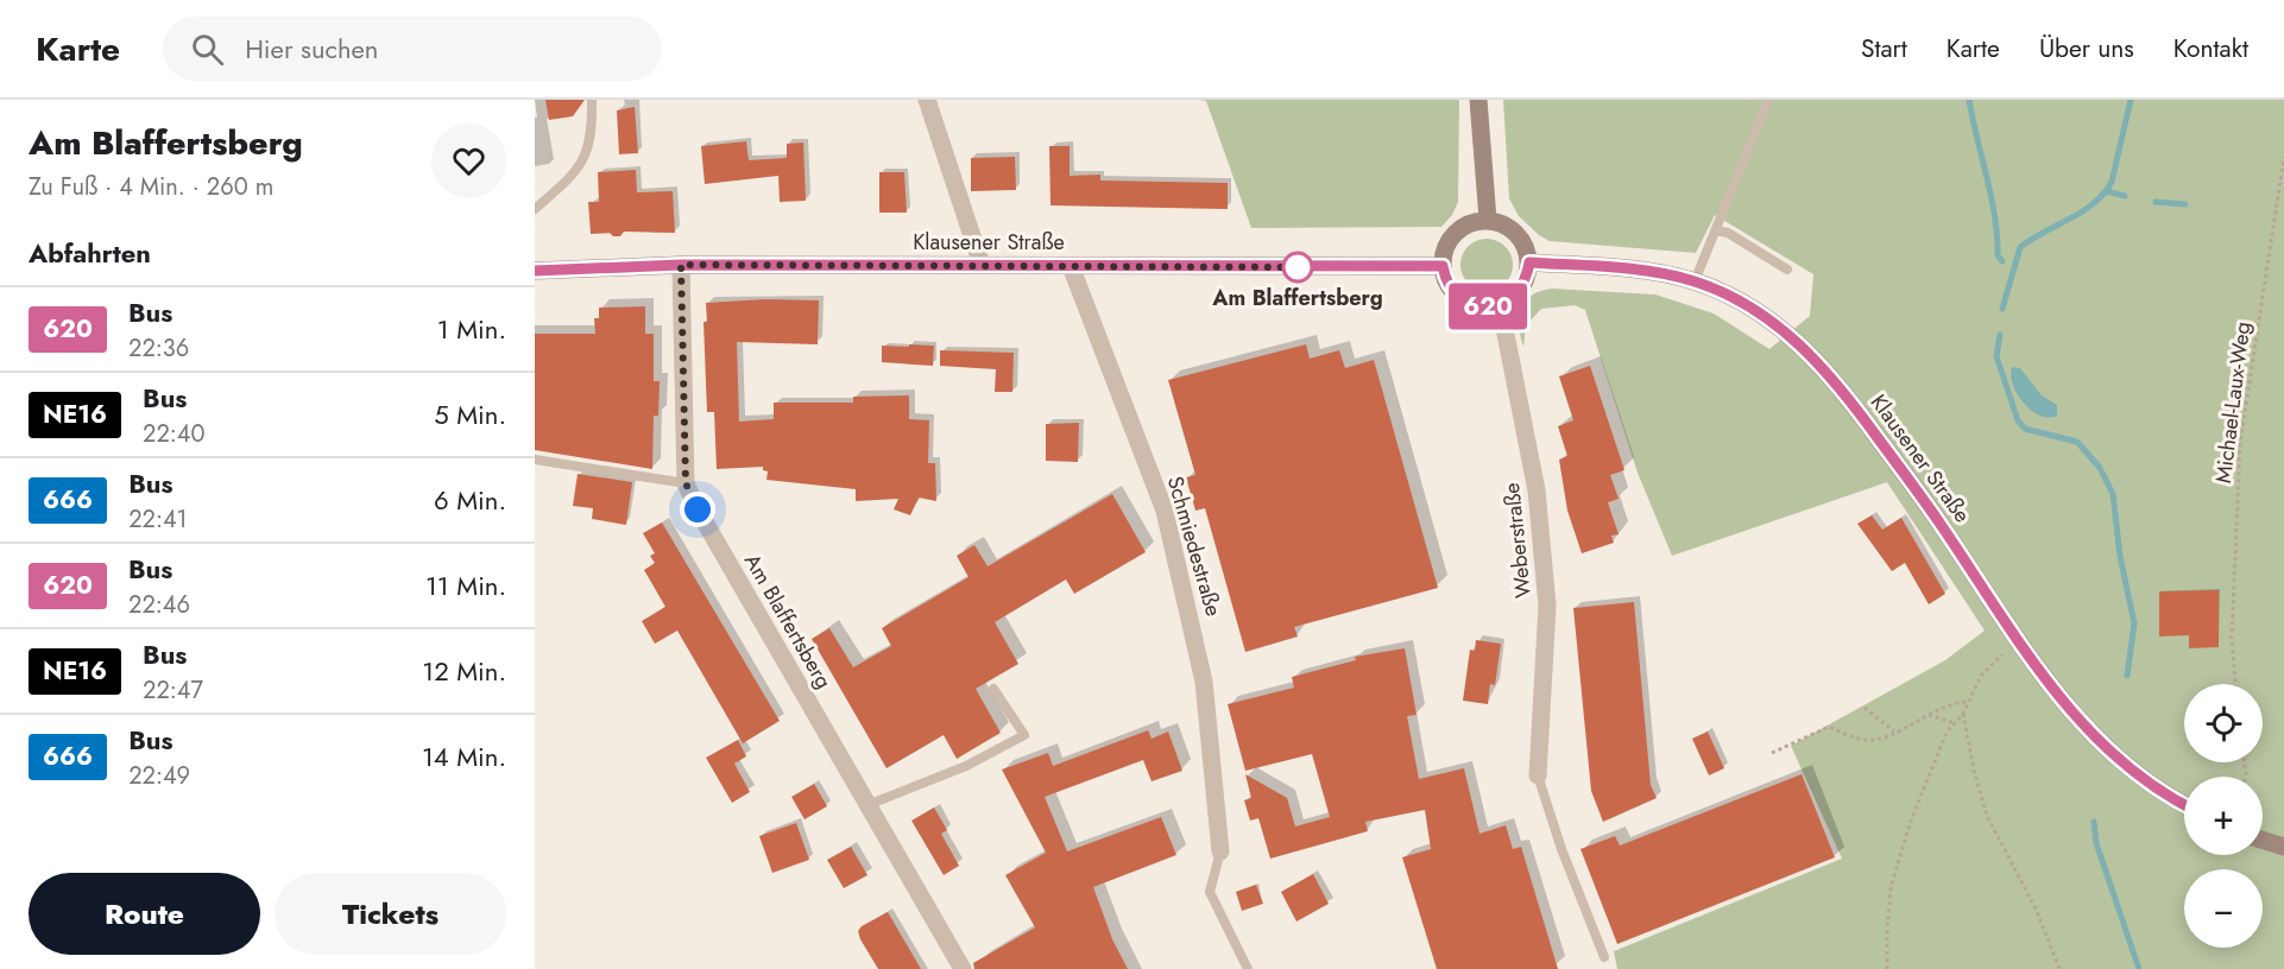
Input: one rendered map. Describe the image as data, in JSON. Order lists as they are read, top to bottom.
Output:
{
  "streets": {
    "main road": ["Klausener Straße"],
    "street": ["Weberstraße", "Schmiedestraße", "Am Blaffertsberg"],
    "path": ["Michael-Laux-Weg"]
  },
  "crossings": [
    ["Klausener Straße", "Weberstraße"],
    ["Klausener Straße", "Schmiedestraße"],
    ["Klausener Straße", "Am Blaffertsberg"]
  ],
  "places": ["Am Blaffertsberg"],
  "lines": ["bus line 620"],
  "page": {
    "header": "Karte",
    "search": "Hier suchen",
    "nav": [
      "Start",
      "Karte",
      "Über uns",
      "Kontakt"
    ],
    "heading": [
      ["Am Blaffertsberg", "Zu Fuß · 4 Min. · 260 m"],
      "Abfahrten"
    ],
    "on_map": "620",
    "list": [
      {
        "mark": "620",
        "name": "Bus",
        "note": "22:36",
        "value": "1 Min."
      },
      {
        "mark": "NE16",
        "name": "Bus",
        "note": "22:40",
        "value": "5 Min."
      },
      {
        "mark": "666",
        "name": "Bus",
        "note": "22:41",
        "value": "6 Min."
      },
      {
        "mark": "620",
        "name": "Bus",
        "note": "22:46",
        "value": "11 Min."
      },
      {
        "mark": "NE16",
        "name": "Bus",
        "note": "22:47",
        "value": "12 Min."
      },
      {
        "mark": "666",
        "name": "Bus",
        "note": "22:49",
        "value": "14 Min."
      }
    ],
    "map_buttons": ["+", "−"],
    "buttons": ["Route", "Tickets"]
  }
}
